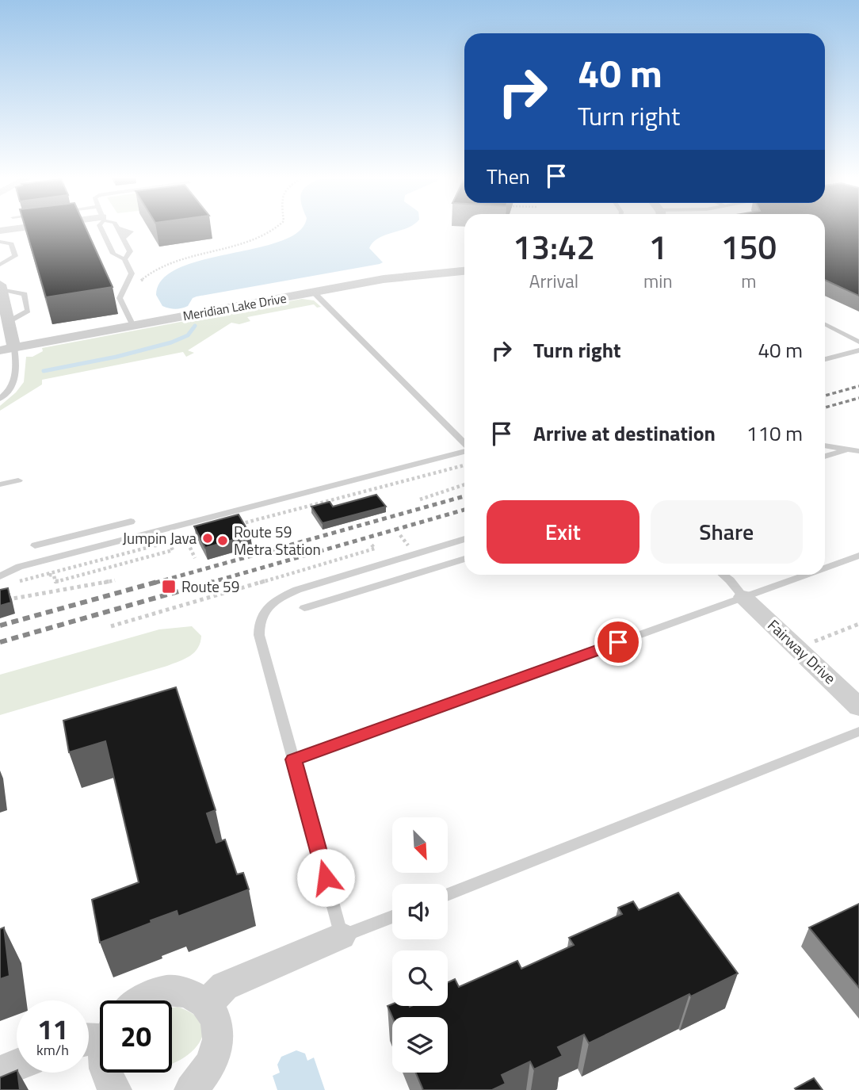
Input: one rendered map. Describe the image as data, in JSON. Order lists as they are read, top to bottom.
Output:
{
  "streets": {
    "street": ["Meridian Lake Drive", "Fairway Drive"]
  },
  "places": {
    "other": ["Jumpin Java", "Route 59 Metra Station"],
    "transit": ["Route 59"]
  },
  "north": "bottom right",
  "page": {
    "turn": ["40 m", "Turn right"],
    "then": "Then",
    "eta": [
      "13:42",
      "Arrival",
      "1",
      "min",
      "150",
      "m"
    ],
    "list": [
      {
        "name": "Turn right",
        "value": "40 m"
      },
      {
        "name": "Arrive at destination",
        "value": "110 m"
      }
    ],
    "buttons": ["Exit", "Share"],
    "speed": "11 km/h",
    "limit": "20"
  }
}
